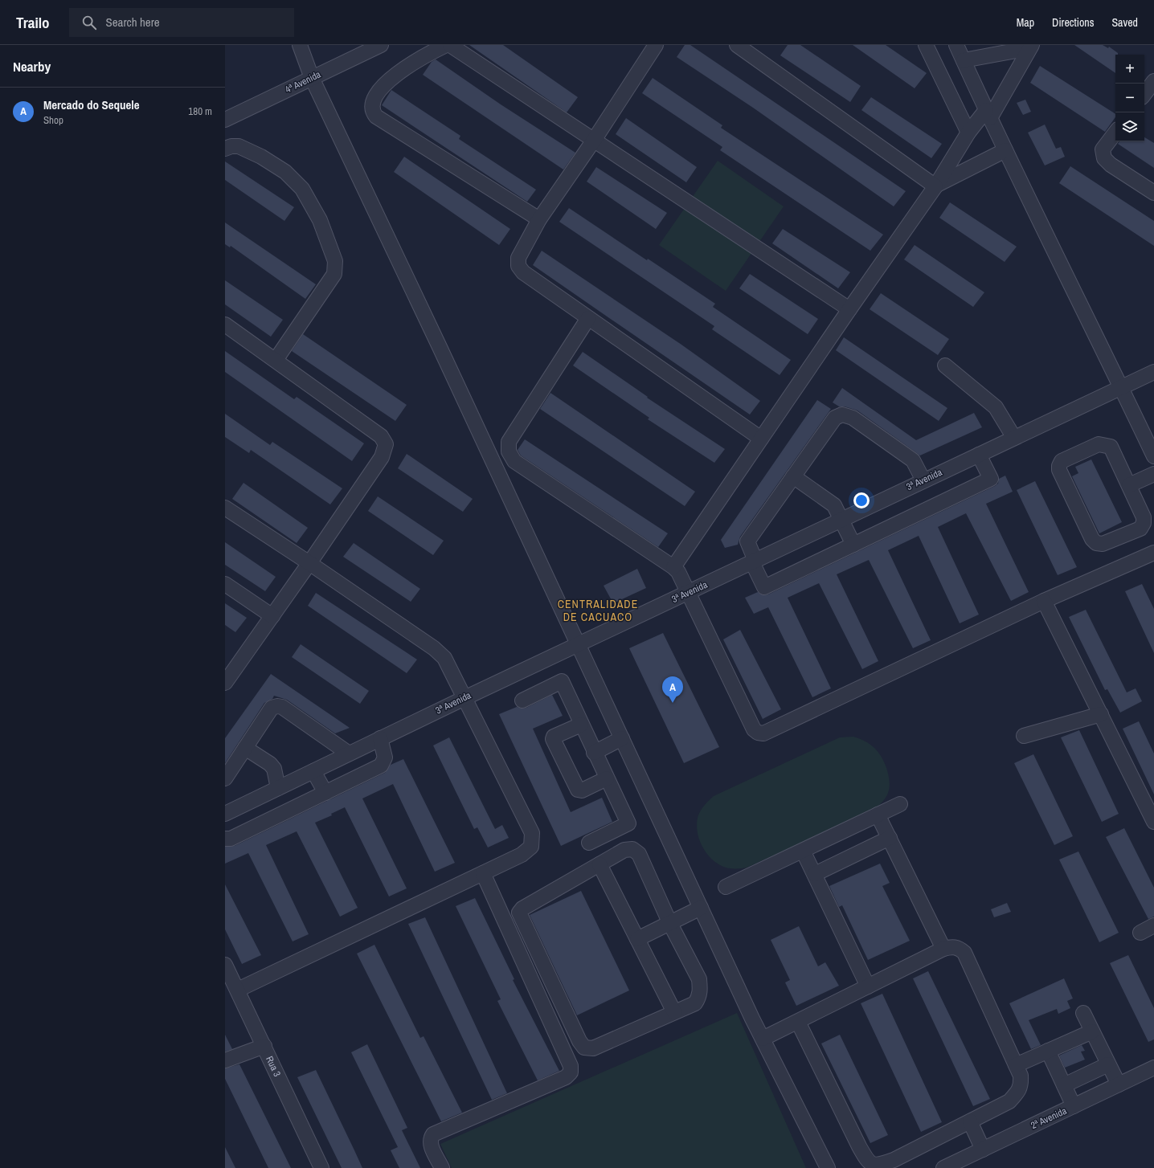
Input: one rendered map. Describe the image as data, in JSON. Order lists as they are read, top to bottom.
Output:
{
  "streets": {
    "street": [
      "4ª Avenida",
      "3ª Avenida",
      "Rua 3",
      "2ª Avenida"
    ]
  },
  "districts": ["CENTRALIDADE DE CACUACO"],
  "page": {
    "header": "Trailo",
    "search": "Search here",
    "nav": ["Map", "Directions", "Saved"],
    "heading": "Nearby",
    "map_buttons": ["+", "−"],
    "list": [
      {
        "mark": "A",
        "name": "Mercado do Sequele",
        "note": "Shop",
        "value": "180 m"
      }
    ],
    "pins": "A"
  }
}
